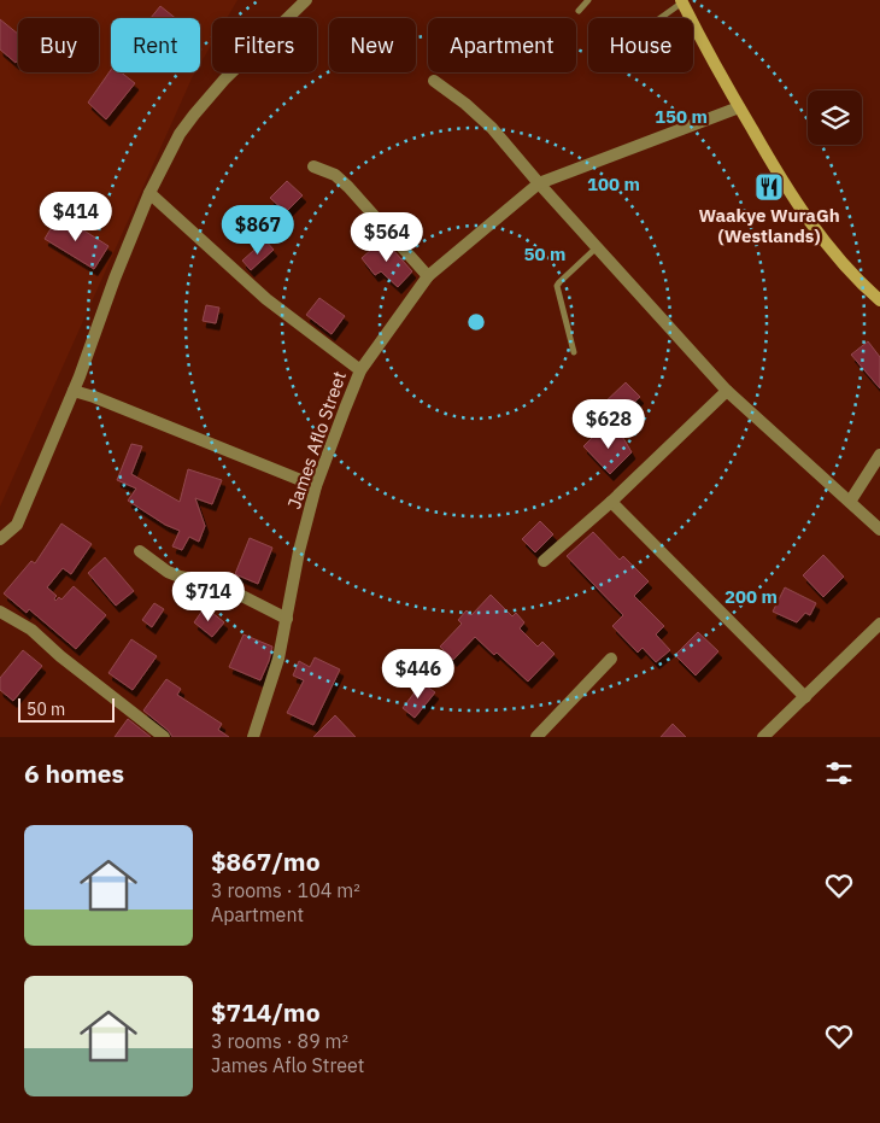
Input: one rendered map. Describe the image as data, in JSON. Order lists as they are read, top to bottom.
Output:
{
  "streets": {
    "street": ["James Aflo Street"]
  },
  "places": {
    "restaurant": ["Waakye WuraGh (Westlands)"]
  },
  "scale_bar": "50 m",
  "page": {
    "chip": [
      "Buy",
      "Rent",
      "Filters",
      "New",
      "Apartment",
      "House"
    ],
    "price": [
      "$414",
      "$867",
      "$564",
      "$628",
      "$714",
      "$446"
    ],
    "scale": "50 m",
    "heading": "6 homes",
    "list": [
      {
        "name": "$867/mo",
        "note": "3 rooms · 104 m² · Apartment"
      },
      {
        "name": "$714/mo",
        "note": "3 rooms · 89 m² · James Aflo Street"
      }
    ]
  },
  "rings": [
    "150 m",
    "100 m",
    "50 m",
    "200 m"
  ]
}
